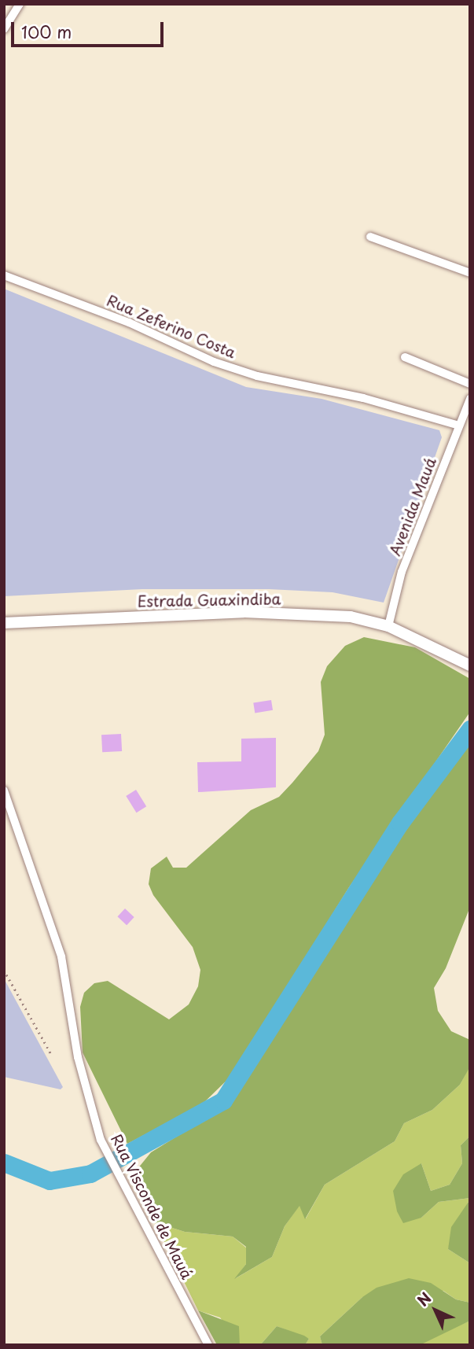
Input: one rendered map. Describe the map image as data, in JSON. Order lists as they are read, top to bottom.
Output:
{
  "streets": {
    "street": [
      "Rua Zeferino Costa",
      "Avenida Mauá",
      "Estrada Guaxindiba",
      "Rua Visconde de Mauá"
    ]
  },
  "crossings": [
    ["Rua Zeferino Costa", "Avenida Mauá"],
    ["Avenida Mauá", "Estrada Guaxindiba"]
  ],
  "scale_bar": "100 m",
  "north": "top left"
}
